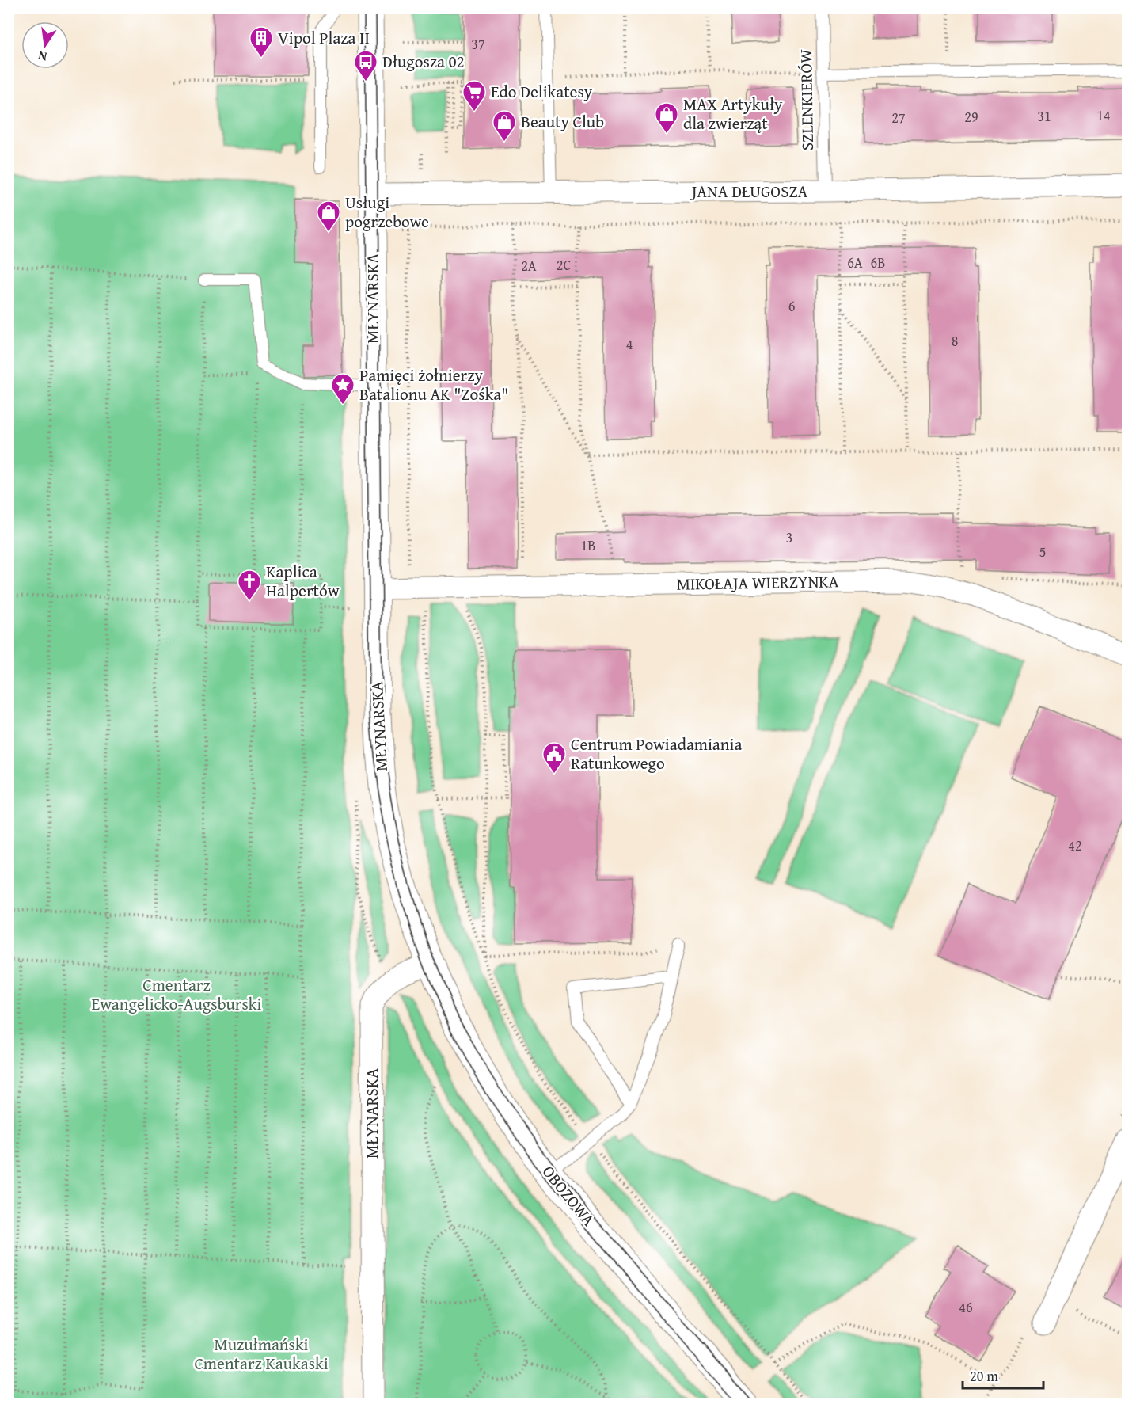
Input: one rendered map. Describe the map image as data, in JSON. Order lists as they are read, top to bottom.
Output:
{
  "streets": {
    "street": [
      "JANA DŁUGOSZA",
      "MŁYNARSKA",
      "MIKOŁAJA WIERZYNKA",
      "OBOZOWA"
    ],
    "lane": ["SZLENKIERÓW"]
  },
  "crossings": [
    ["SZLENKIERÓW", "JANA DŁUGOSZA"],
    ["JANA DŁUGOSZA", "MŁYNARSKA"],
    ["MŁYNARSKA", "MIKOŁAJA WIERZYNKA"],
    ["MŁYNARSKA", "OBOZOWA"]
  ],
  "parks": ["Cmentarz Ewangelicko-Augsburski", "Muzułmański Cmentarz Kaukaski"],
  "places": {
    "building": ["Vipol Plaza II"],
    "bus stop": ["Długosza 02"],
    "supermarket": ["Edo Delikatesy"],
    "shop": ["MAX Artykuły dla zwierząt", "Beauty Club", "Usługi pogrzebowe"],
    "place": ["Pamięci żołnierzy Batalionu AK \"Zośka\""],
    "church": ["Kaplica Halpertów"],
    "public building": ["Centrum Powiadamiania Ratunkowego"]
  },
  "house_numbers": [
    "37",
    "14",
    "31",
    "29",
    "27",
    "6A",
    "6B",
    "2C",
    "2A",
    "6",
    "8",
    "4",
    "3",
    "1B",
    "5",
    "42",
    "46"
  ],
  "scale_bar": "20 m",
  "north": "bottom"
}
